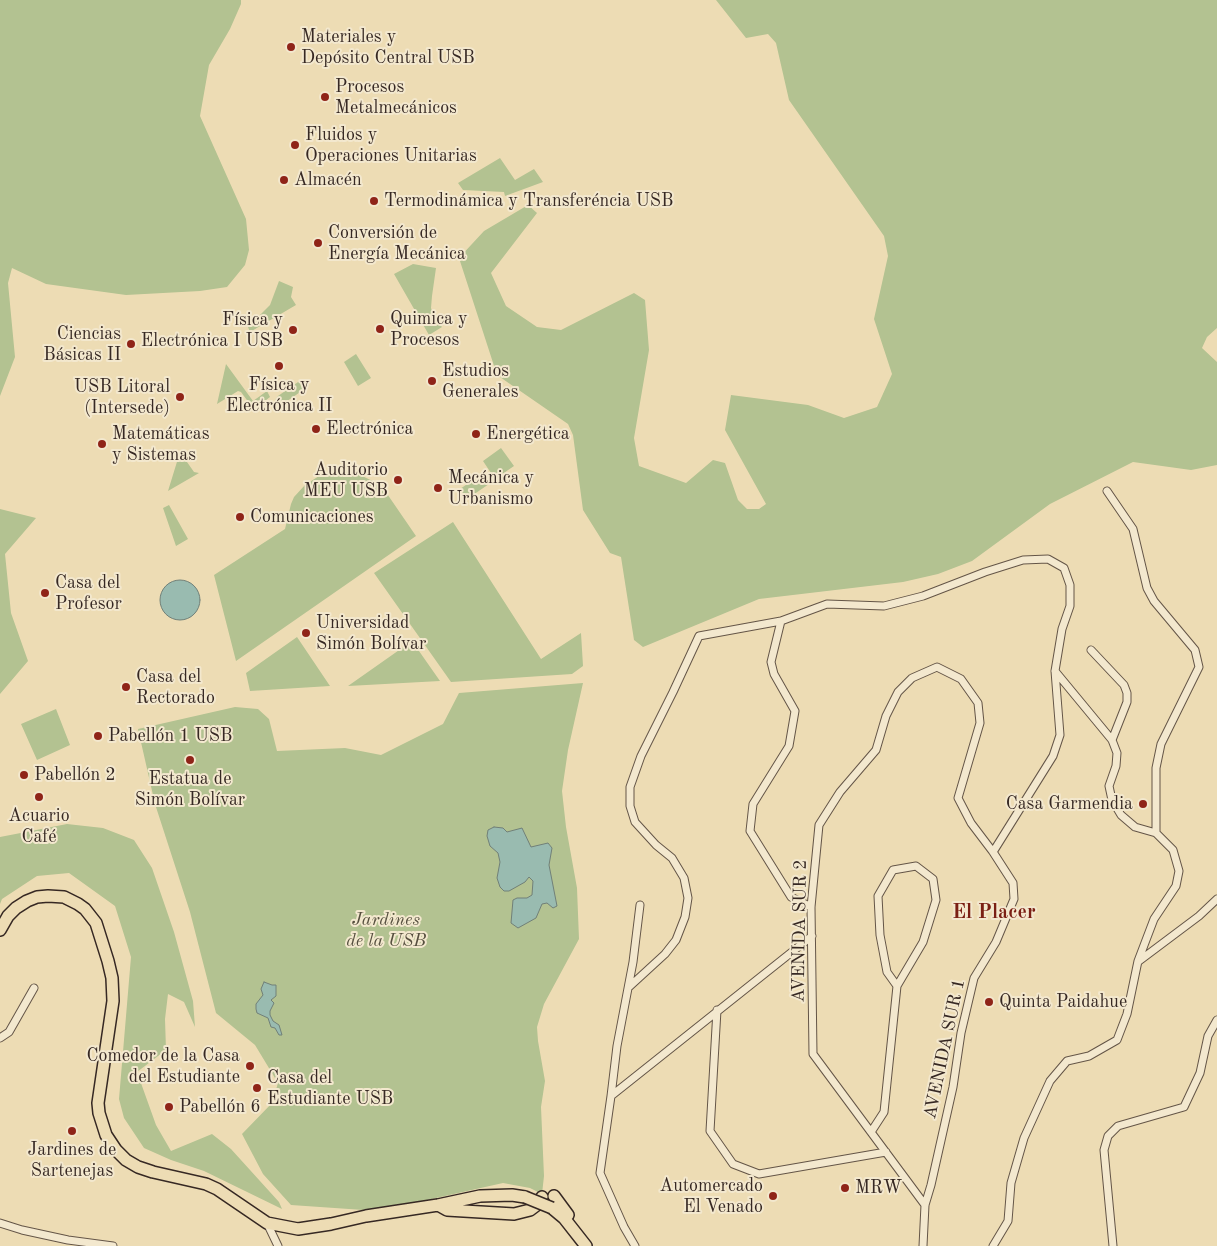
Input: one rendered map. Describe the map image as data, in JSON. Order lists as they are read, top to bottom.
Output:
{
  "streets": {
    "street": ["AVENIDA SUR 2", "AVENIDA SUR 1"]
  },
  "crossings": [
    ["AVENIDA SUR 2", "AVENIDA SUR 1"]
  ],
  "districts": ["El Placer"],
  "parks": ["Jardines de la USB"],
  "places": [
    "Materiales y Depósito Central USB",
    "Procesos Metalmecánicos",
    "Fluidos y Operaciones Unitarias",
    "Almacén",
    "Termodinámica y Transferéncia USB",
    "Conversión de Energía Mecánica",
    "Quimica y Procesos",
    "Física y Electrónica I USB",
    "Ciencias Básicas II",
    "Física y Electrónica II",
    "Estudios Generales",
    "USB Litoral (Intersede)",
    "Electrónica",
    "Energética",
    "Matemáticas y Sistemas",
    "Auditorio MEU USB",
    "Mecánica y Urbanismo",
    "Comunicaciones",
    "Casa del Profesor",
    "Universidad Simón Bolívar",
    "Casa del Rectorado",
    "Pabellón 1 USB",
    "Estatua de Simón Bolívar",
    "Pabellón 2",
    "Acuario Café",
    "Casa Garmendia",
    "Quinta Paidahue",
    "Comedor de la Casa del Estudiante",
    "Casa del Estudiante USB",
    "Pabellón 6",
    "Jardines de Sartenejas",
    "MRW",
    "Automercado El Venado"
  ]
}
